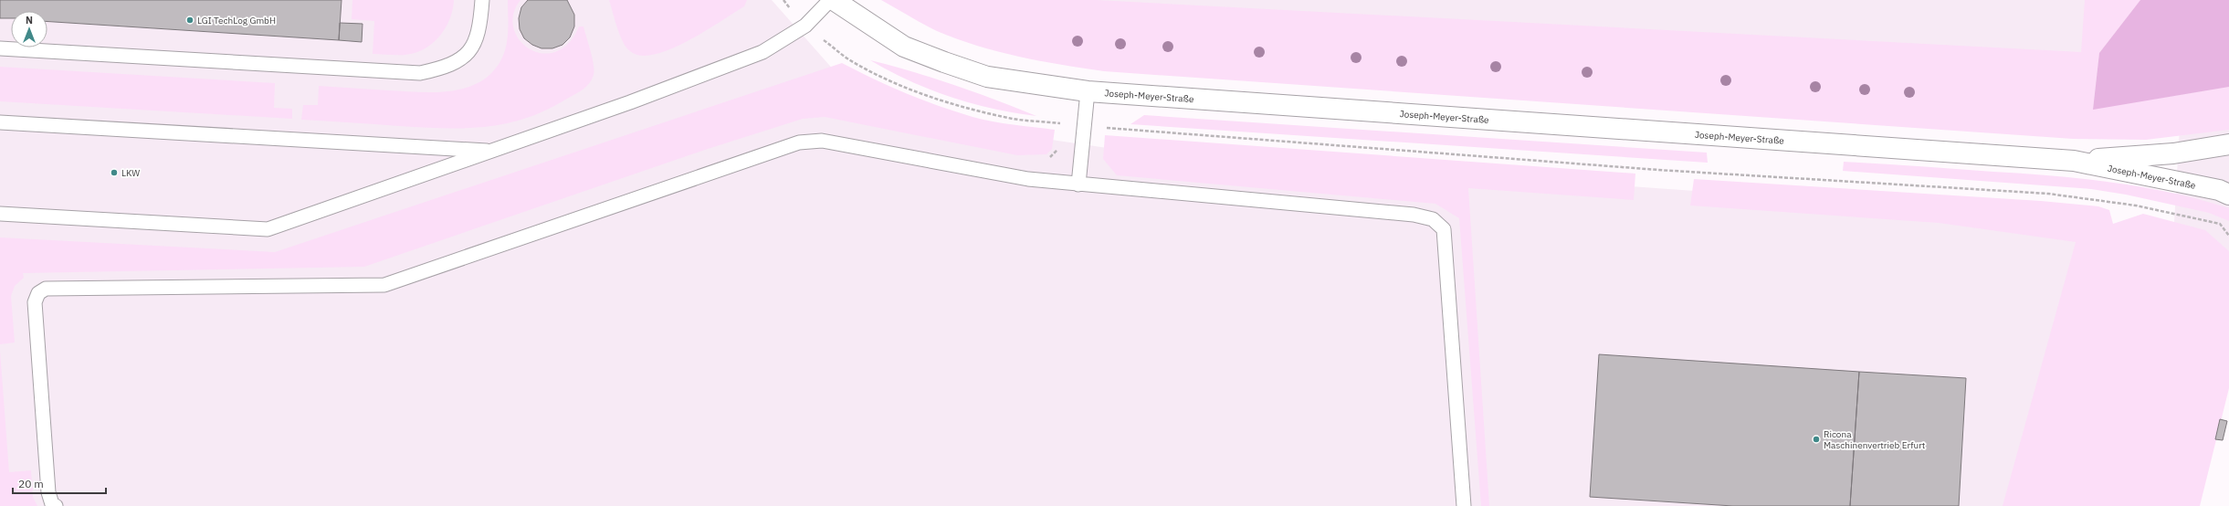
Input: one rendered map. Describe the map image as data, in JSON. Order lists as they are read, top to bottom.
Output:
{
  "streets": {
    "street": ["Joseph-Meyer-Straße"]
  },
  "places": ["LGI TechLog GmbH", "LKW", "Ricona Maschinenvertrieb Erfurt"],
  "scale_bar": "20 m",
  "north": "top"
}
